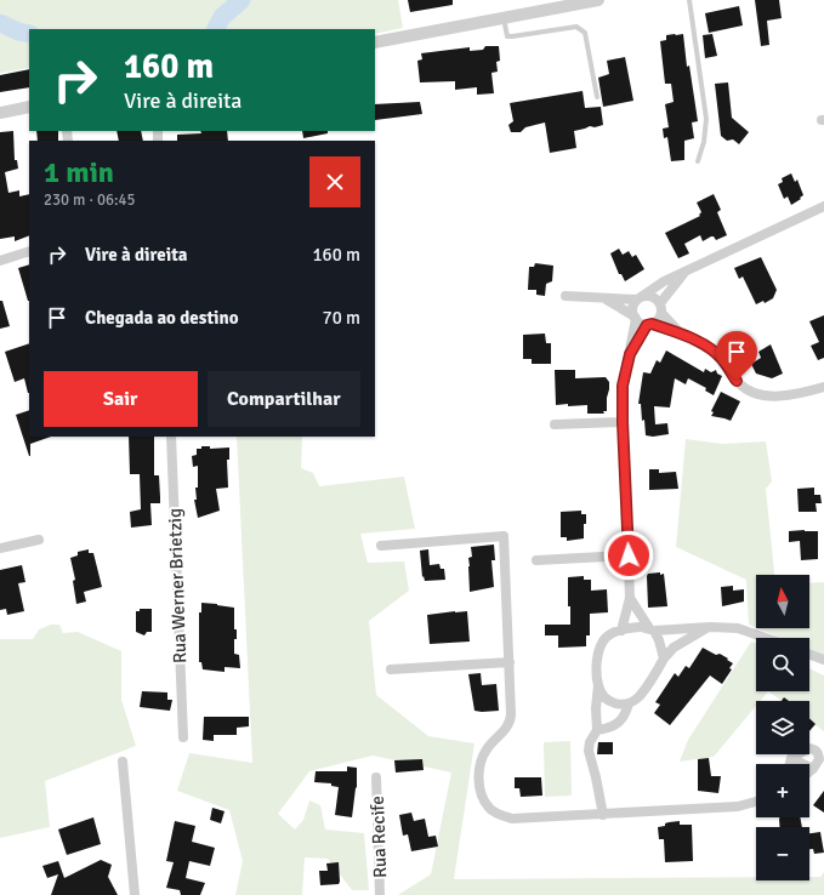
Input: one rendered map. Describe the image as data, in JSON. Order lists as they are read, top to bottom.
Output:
{
  "streets": {
    "street": ["Rua Werner Brietzig", "Rua Recife"]
  },
  "north": "top",
  "page": {
    "turn": ["160 m", "Vire à direita"],
    "heading": ["1 min", "230 m · 06:45"],
    "list": [
      {
        "name": "Vire à direita",
        "value": "160 m"
      },
      {
        "name": "Chegada ao destino",
        "value": "70 m"
      }
    ],
    "buttons": ["Sair", "Compartilhar"],
    "map_buttons": ["+", "−"]
  }
}
